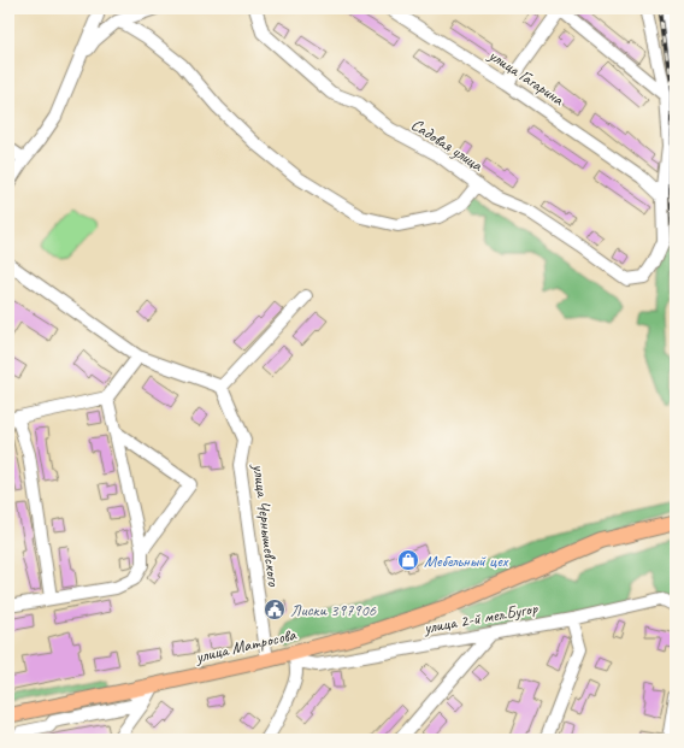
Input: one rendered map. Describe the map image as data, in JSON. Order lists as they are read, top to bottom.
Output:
{
  "streets": {
    "main road": ["улица Матросова"],
    "street": [
      "улица Гагарина",
      "Садовая улица",
      "улица Чернышевского",
      "улица 2-й мел.Бугор"
    ]
  },
  "crossings": [
    ["улица Гагарина", "Садовая улица"],
    ["улица Чернышевского", "улица Матросова"],
    ["улица 2-й мел.Бугор", "улица Матросова"]
  ],
  "places": {
    "shop": ["Мебельный цех"],
    "public building": ["Лиски 397906"]
  }
}
